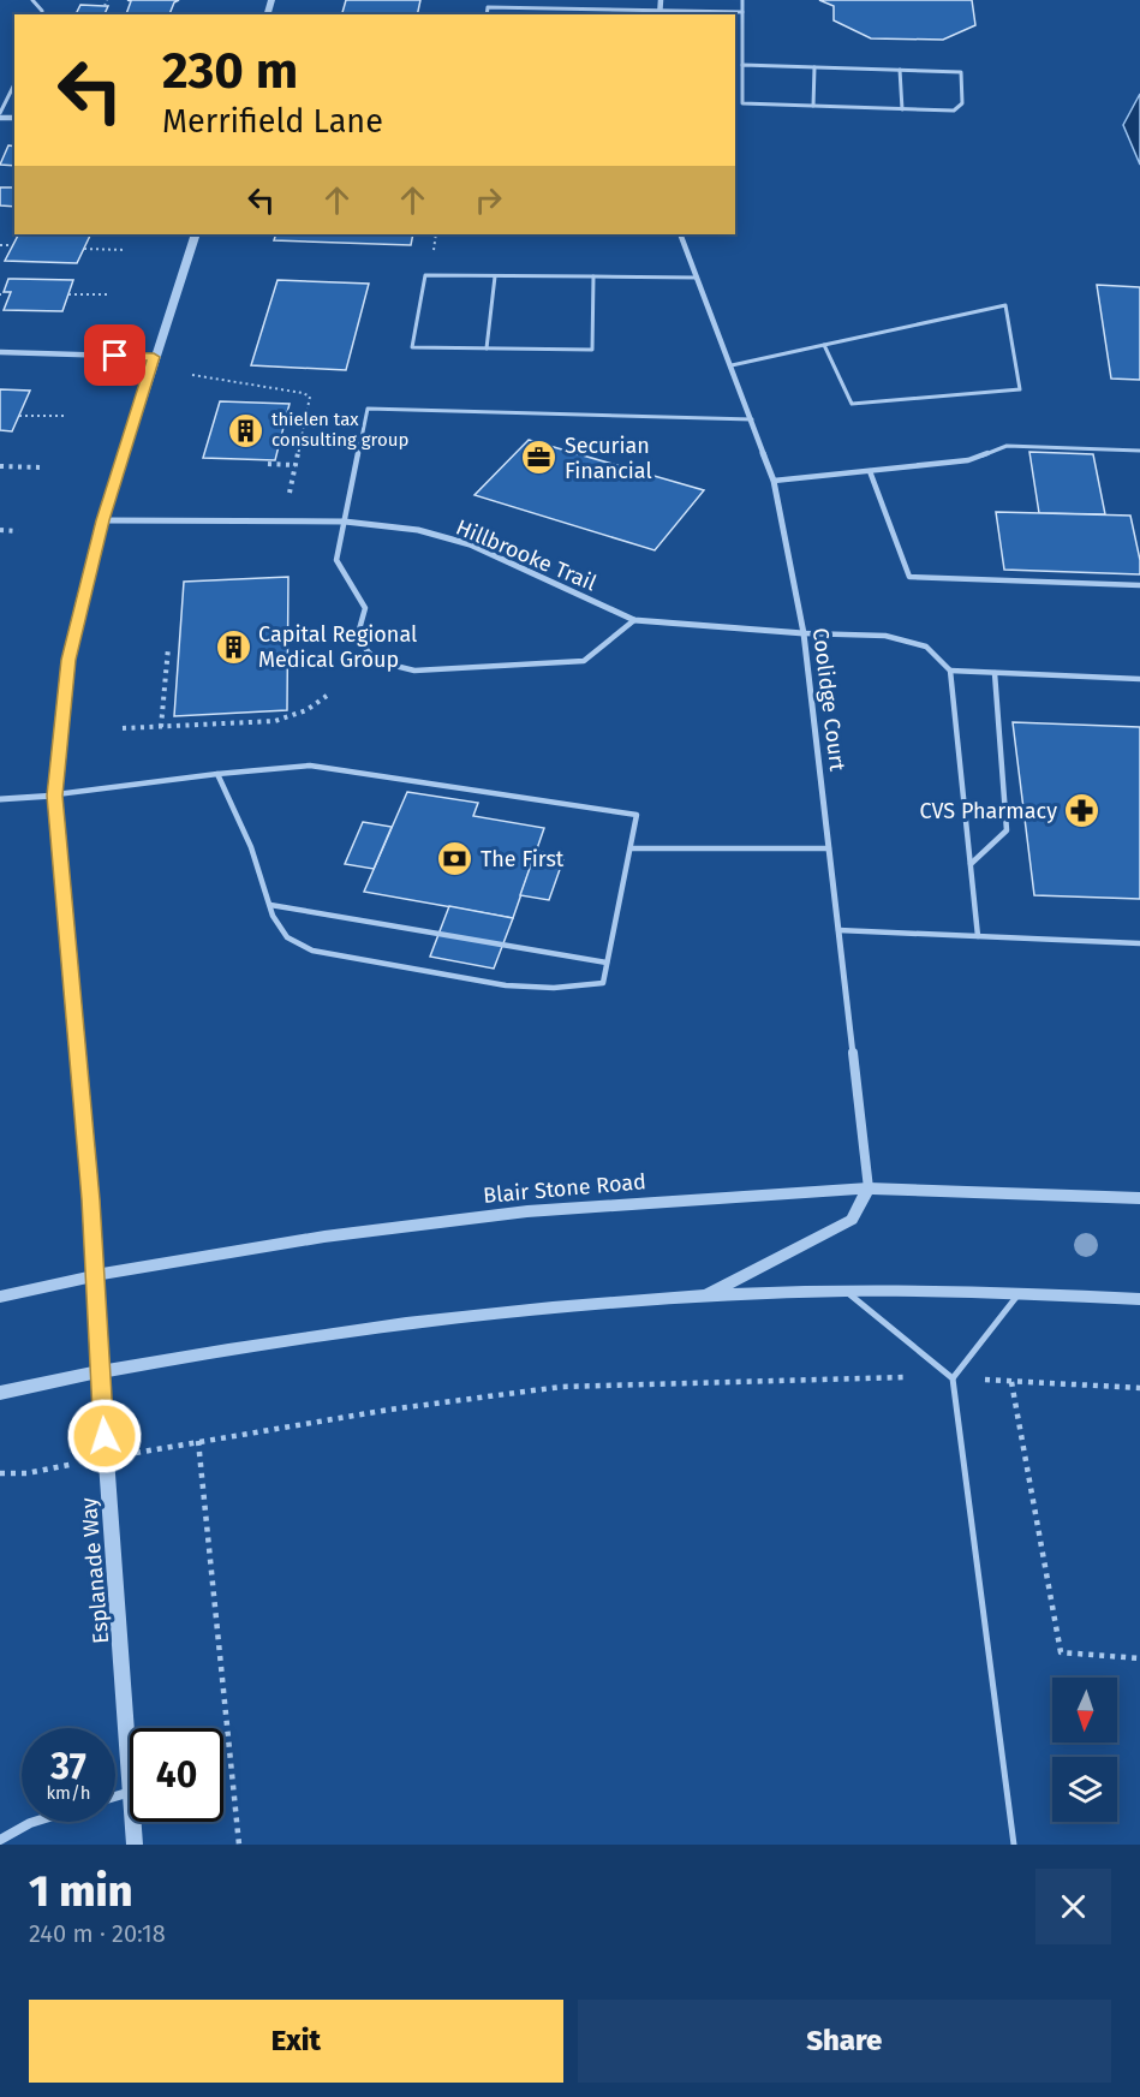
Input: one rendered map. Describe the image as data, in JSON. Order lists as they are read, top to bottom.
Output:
{
  "streets": {
    "street": [
      "Hillbrooke Trail",
      "Coolidge Court",
      "Blair Stone Road",
      "Esplanade Way"
    ]
  },
  "crossings": [
    ["Hillbrooke Trail", "Coolidge Court"],
    ["Hillbrooke Trail", "Esplanade Way"],
    ["Coolidge Court", "Blair Stone Road"],
    ["Blair Stone Road", "Esplanade Way"]
  ],
  "places": {
    "building": ["thielen tax consulting group", "Capital Regional Medical Group"],
    "office": ["Securian Financial"],
    "pharmacy": ["CVS Pharmacy"],
    "bank": ["The First"]
  },
  "north": "bottom",
  "page": {
    "turn": ["230 m", "Merrifield Lane"],
    "speed": "37 km/h",
    "limit": "40",
    "heading": ["1 min", "240 m · 20:18"],
    "buttons": ["Exit", "Share"]
  }
}
